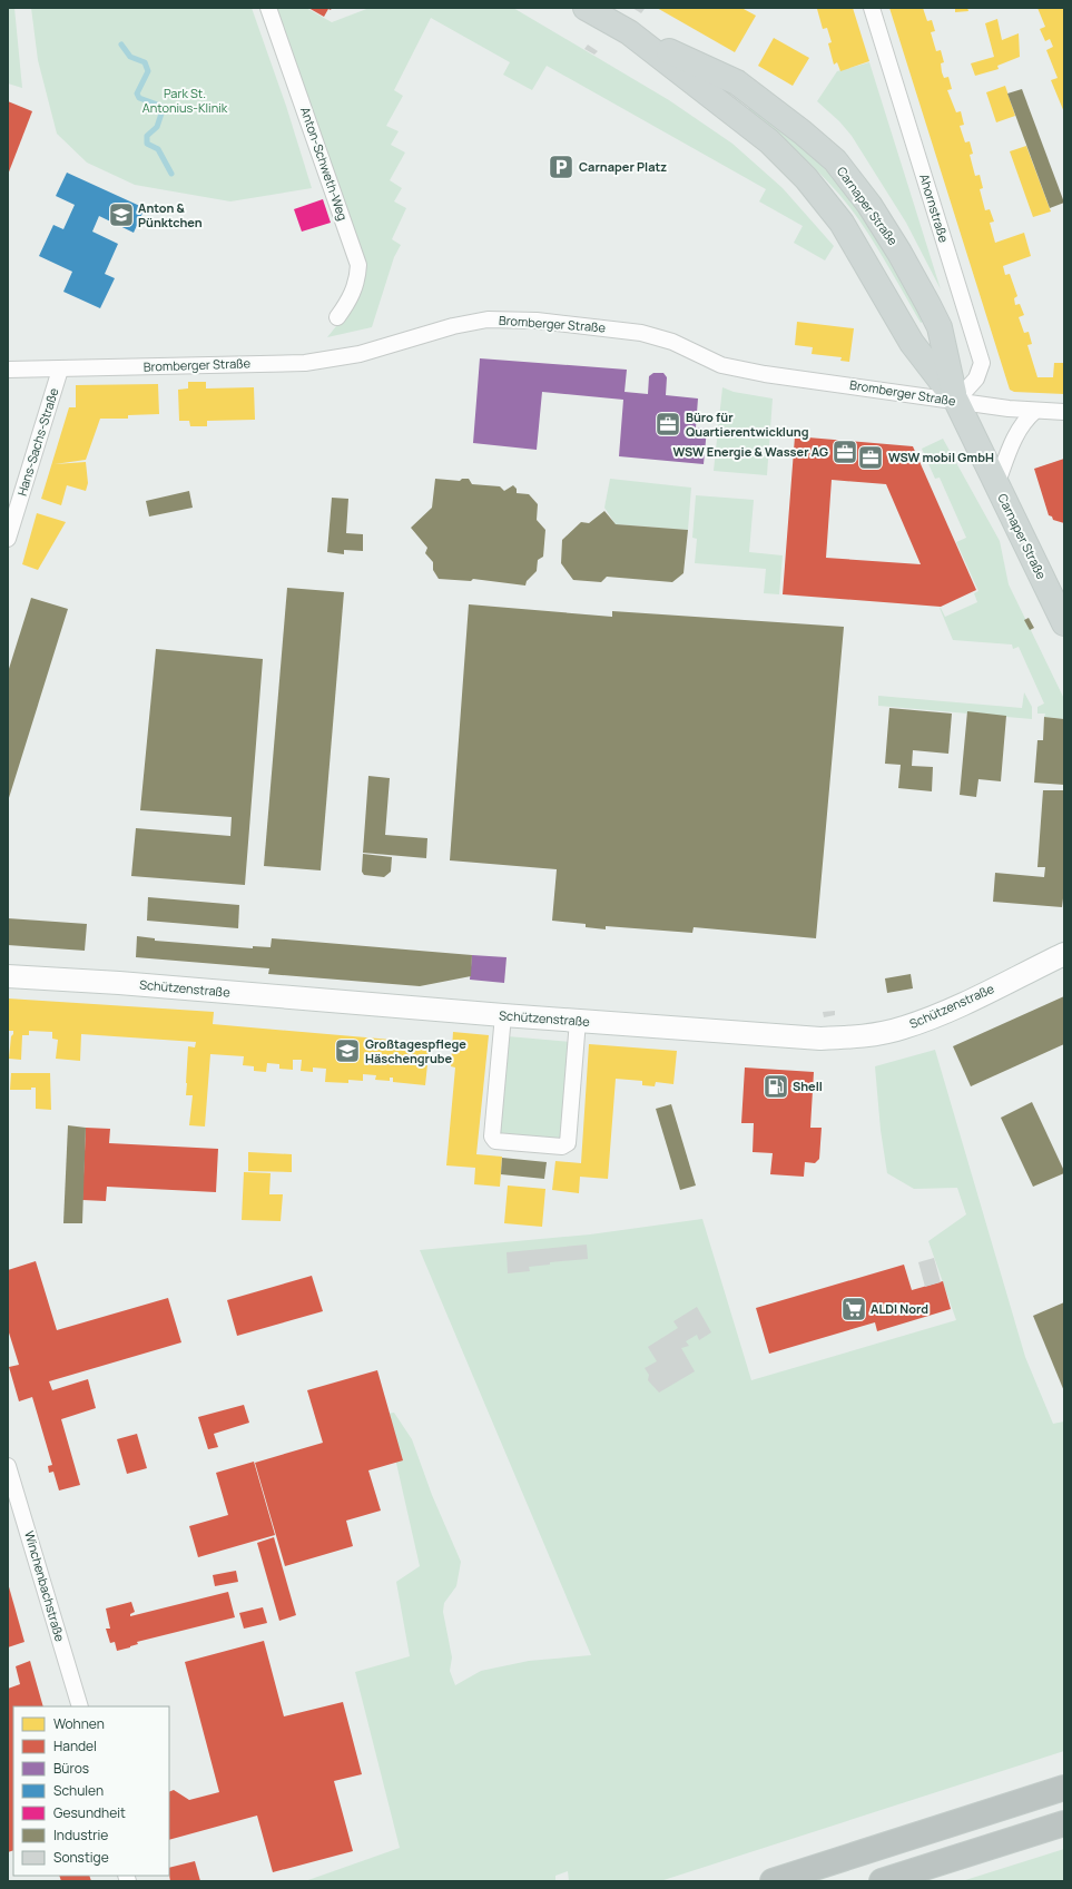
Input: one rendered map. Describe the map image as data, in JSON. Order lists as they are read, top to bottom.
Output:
{
  "streets": {
    "main road": ["Carnaper Straße"],
    "street": [
      "Anton-Schweth-Weg",
      "Ahornstraße",
      "Bromberger Straße",
      "Hans-Sachs-Straße",
      "Schützenstraße",
      "Winchenbachstraße"
    ]
  },
  "crossings": [
    ["Carnaper Straße", "Ahornstraße"],
    ["Carnaper Straße", "Bromberger Straße"],
    ["Ahornstraße", "Bromberger Straße"],
    ["Bromberger Straße", "Hans-Sachs-Straße"]
  ],
  "parks": ["Park St. Antonius-Klinik"],
  "places": {
    "parking": ["Carnaper Platz"],
    "school or university": ["Anton & Pünktchen", "Großtagespflege Häschengrube"],
    "office": ["Büro für Quartierentwicklung", "WSW Energie & Wasser AG", "WSW mobil GmbH"],
    "fuel station": ["Shell"],
    "supermarket": ["ALDI Nord"]
  },
  "legend": [
    "Wohnen",
    "Handel",
    "Büros",
    "Schulen",
    "Gesundheit",
    "Industrie",
    "Sonstige"
  ]
}
